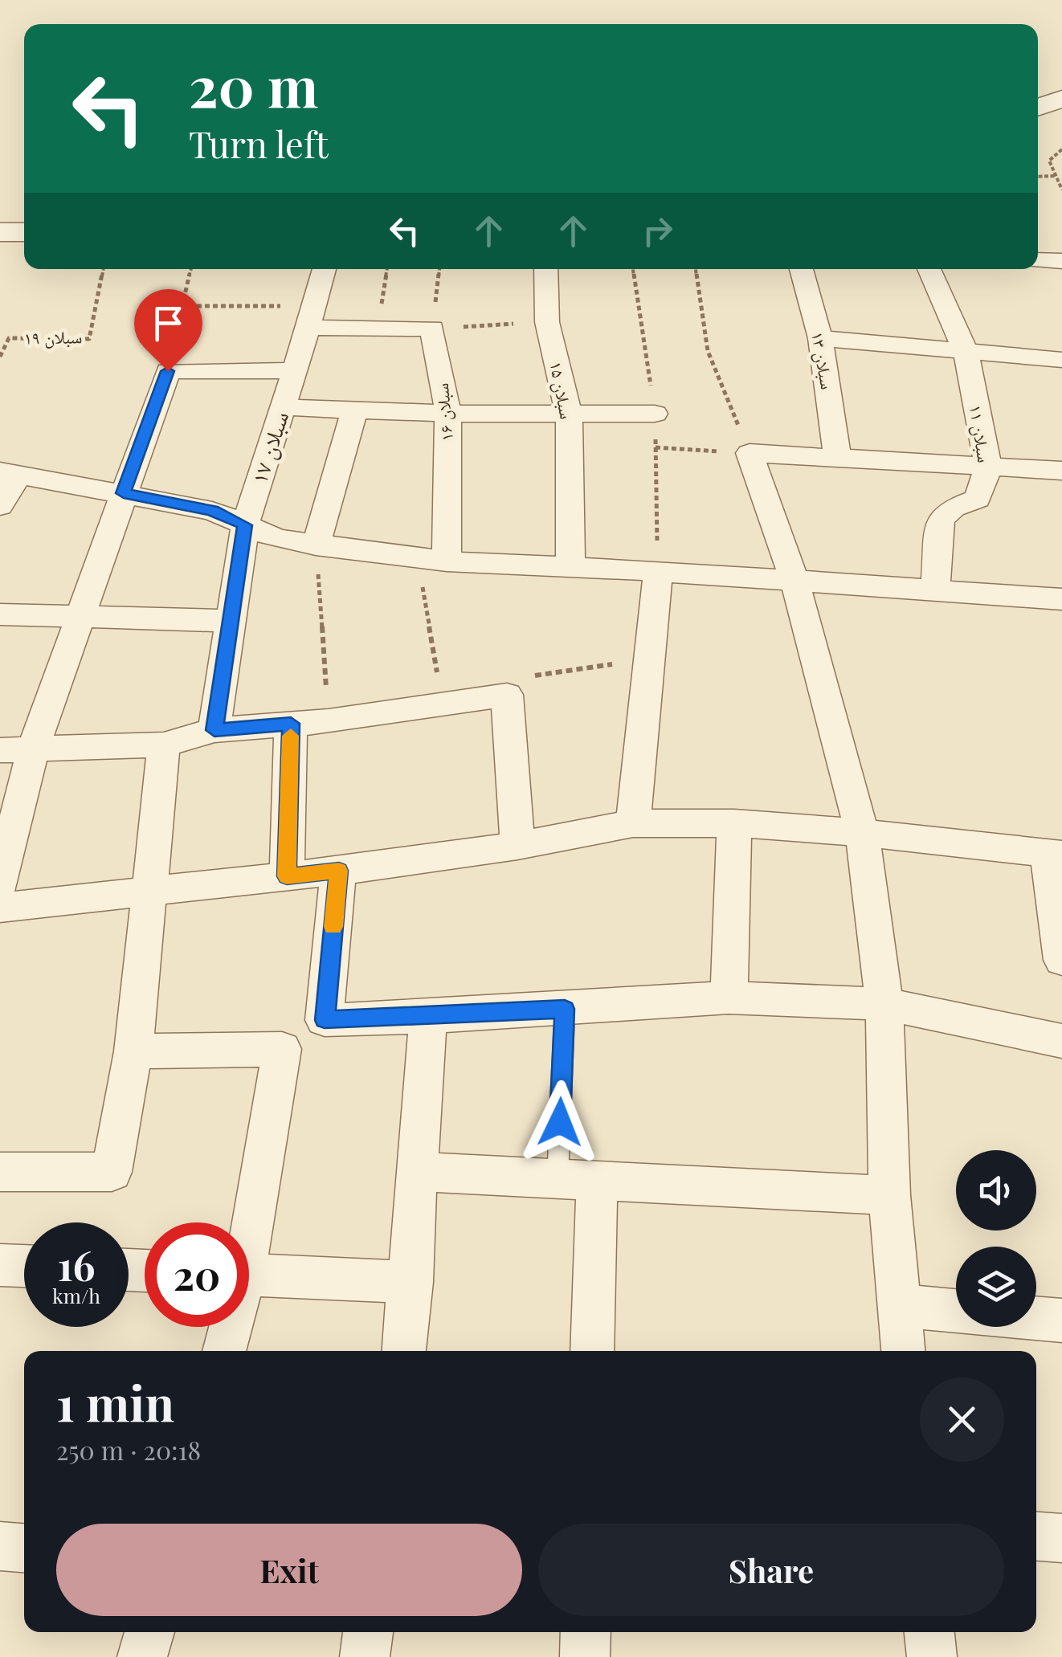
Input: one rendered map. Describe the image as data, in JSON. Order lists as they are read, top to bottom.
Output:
{
  "streets": {
    "street": [
      "سبلان ۱۳",
      "سبلان ۱۵",
      "سبلان ۱۶",
      "سبلان ۱۱",
      "سبلان ۱۷"
    ],
    "path": ["سبلان ۱۹"]
  },
  "page": {
    "turn": ["20 m", "Turn left"],
    "speed": "16 km/h",
    "limit": "20",
    "heading": ["1 min", "250 m · 20:18"],
    "buttons": ["Exit", "Share"]
  }
}
